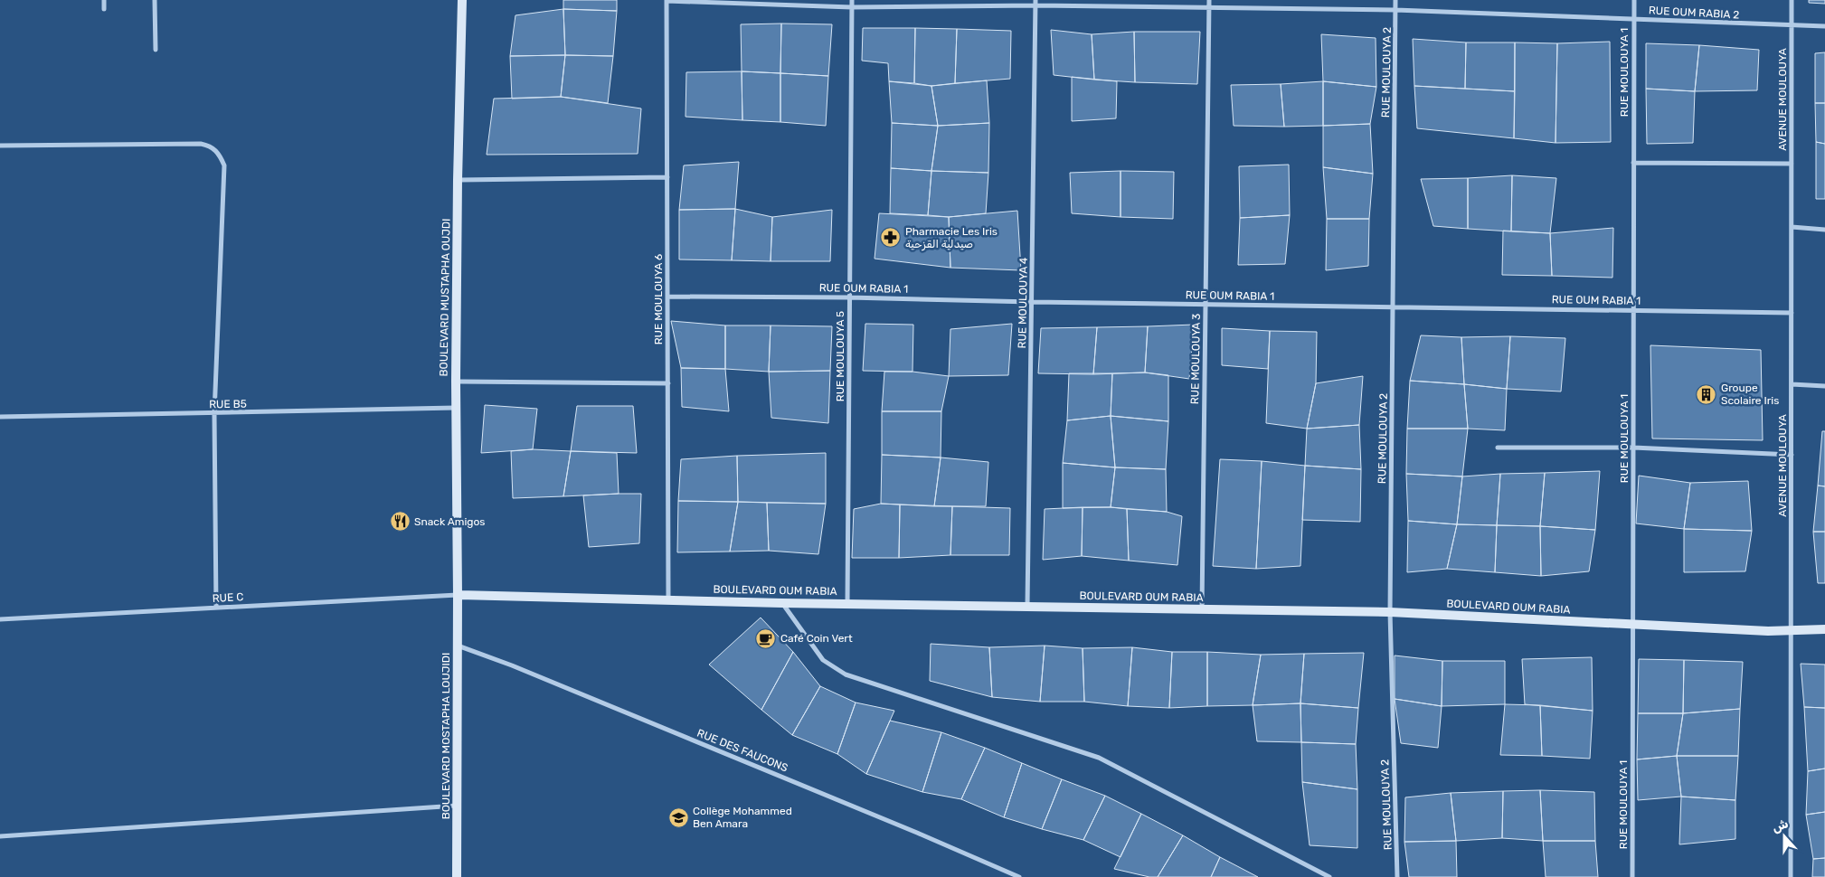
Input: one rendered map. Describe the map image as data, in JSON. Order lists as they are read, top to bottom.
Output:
{
  "streets": {
    "street": [
      "RUE OUM RABIA 2",
      "RUE MOULOUYA 2",
      "RUE MOULOUYA 1",
      "AVENUE MOULOUYA",
      "RUE OUM RABIA 1",
      "BOULEVARD MUSTAPHA OUJDI",
      "RUE MOULOUYA 6",
      "RUE MOULOUYA 4",
      "RUE MOULOUYA 5",
      "RUE MOULOUYA 3",
      "RUE B5",
      "BOULEVARD OUM RABIA",
      "RUE C",
      "BOULEVARD MOSTAPHA LOUJIDI",
      "RUE DES FAUCONS"
    ]
  },
  "crossings": [
    ["RUE OUM RABIA 2", "RUE MOULOUYA 2"],
    ["RUE OUM RABIA 2", "RUE MOULOUYA 1"],
    ["RUE OUM RABIA 2", "AVENUE MOULOUYA"],
    ["RUE OUM RABIA 2", "RUE MOULOUYA 6"],
    ["RUE OUM RABIA 2", "RUE MOULOUYA 4"],
    ["RUE OUM RABIA 2", "RUE MOULOUYA 5"],
    ["RUE OUM RABIA 2", "RUE MOULOUYA 3"],
    ["RUE MOULOUYA 2", "RUE OUM RABIA 1"],
    ["RUE MOULOUYA 2", "BOULEVARD OUM RABIA"],
    ["RUE MOULOUYA 1", "RUE OUM RABIA 1"],
    ["RUE MOULOUYA 1", "BOULEVARD OUM RABIA"],
    ["AVENUE MOULOUYA", "RUE OUM RABIA 1"],
    ["AVENUE MOULOUYA", "BOULEVARD OUM RABIA"],
    ["RUE OUM RABIA 1", "RUE MOULOUYA 6"],
    ["RUE OUM RABIA 1", "RUE MOULOUYA 4"],
    ["RUE OUM RABIA 1", "RUE MOULOUYA 5"],
    ["RUE OUM RABIA 1", "RUE MOULOUYA 3"],
    ["BOULEVARD MUSTAPHA OUJDI", "RUE B5"],
    ["BOULEVARD MUSTAPHA OUJDI", "BOULEVARD OUM RABIA"],
    ["BOULEVARD MUSTAPHA OUJDI", "RUE C"],
    ["BOULEVARD MUSTAPHA OUJDI", "BOULEVARD MOSTAPHA LOUJIDI"],
    ["RUE MOULOUYA 6", "BOULEVARD OUM RABIA"],
    ["RUE MOULOUYA 4", "BOULEVARD OUM RABIA"],
    ["RUE MOULOUYA 5", "BOULEVARD OUM RABIA"],
    ["RUE MOULOUYA 3", "BOULEVARD OUM RABIA"],
    ["BOULEVARD OUM RABIA", "RUE C"],
    ["BOULEVARD OUM RABIA", "BOULEVARD MOSTAPHA LOUJIDI"],
    ["RUE C", "BOULEVARD MOSTAPHA LOUJIDI"],
    ["BOULEVARD MOSTAPHA LOUJIDI", "RUE DES FAUCONS"]
  ],
  "places": {
    "pharmacy": ["Pharmacie Les Iris صيدلية القزحية"],
    "building": ["Groupe Scolaire Iris"],
    "restaurant": ["Snack Amigos"],
    "cafe": ["Café Coin Vert"],
    "school or university": ["Collège Mohammed Ben Amara"]
  },
  "north": "top"
}
